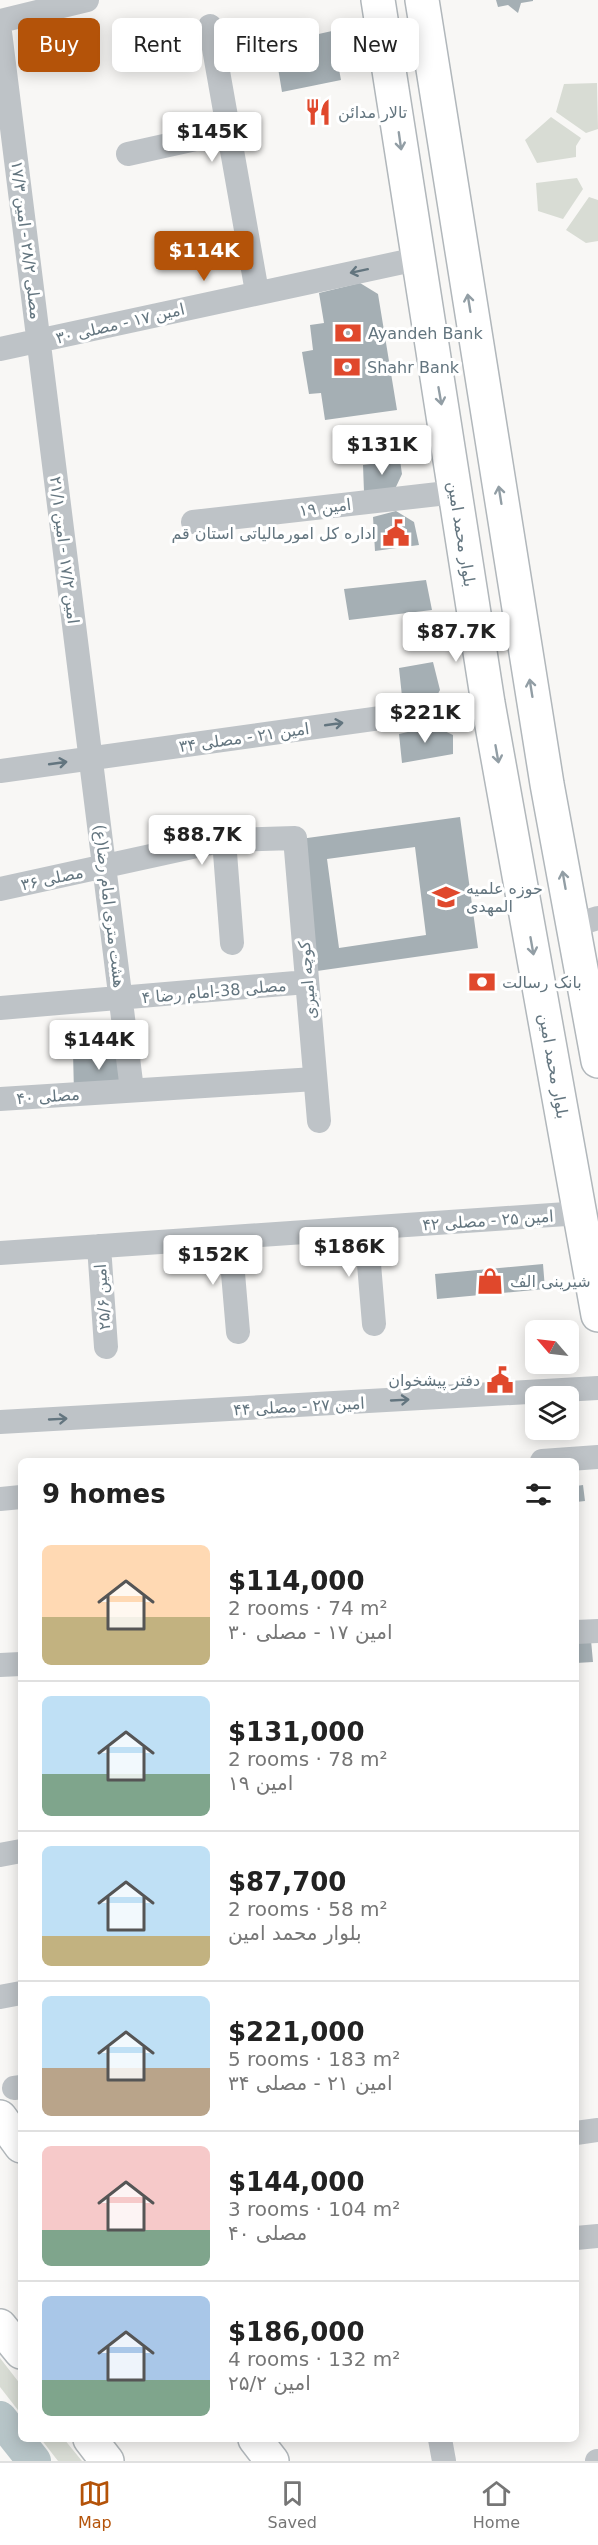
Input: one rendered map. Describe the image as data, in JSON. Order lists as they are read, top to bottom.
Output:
{
  "streets": {
    "main road": ["بلوار محمد امین"],
    "street": [
      "مصلی ۲۸/۲ - امین ۱۷/۳",
      "امین ۱۷ - مصلی ۳۰",
      "امین ۱۹",
      "امین ۱۷/۲ - امین ۲۱/۱",
      "امین ۲۱ - مصلی ۳۴",
      "مصلی ۳۶",
      "هشت متری امام رضا(ع)",
      "کوچه امیری",
      "مصلی 38-امام رضا ۴",
      "مصلی ۴۰",
      "امین ۲۵ - مصلی ۴۲",
      "امین ۲۵/۶",
      "امین ۲۷ - مصلی ۴۴"
    ]
  },
  "crossings": [
    ["مصلی ۲۸/۲ - امین ۱۷/۳", "امین ۱۷ - مصلی ۳۰"],
    ["مصلی ۲۸/۲ - امین ۱۷/۳", "امین ۱۷/۲ - امین ۲۱/۱"],
    ["امین ۱۷ - مصلی ۳۰", "بلوار محمد امین"],
    ["امین ۱۷ - مصلی ۳۰", "امین ۱۷/۲ - امین ۲۱/۱"],
    ["امین ۱۹", "بلوار محمد امین"],
    ["بلوار محمد امین", "امین ۲۱ - مصلی ۳۴"],
    ["بلوار محمد امین", "امین ۲۵ - مصلی ۴۲"],
    ["امین ۱۷/۲ - امین ۲۱/۱", "امین ۲۱ - مصلی ۳۴"],
    ["امین ۱۷/۲ - امین ۲۱/۱", "هشت متری امام رضا(ع)"],
    ["امین ۲۱ - مصلی ۳۴", "هشت متری امام رضا(ع)"],
    ["مصلی ۳۶", "هشت متری امام رضا(ع)"],
    ["مصلی ۳۶", "کوچه امیری"],
    ["هشت متری امام رضا(ع)", "مصلی 38-امام رضا ۴"],
    ["هشت متری امام رضا(ع)", "مصلی ۴۰"],
    ["کوچه امیری", "مصلی 38-امام رضا ۴"],
    ["کوچه امیری", "مصلی ۴۰"],
    ["امین ۲۵ - مصلی ۴۲", "امین ۲۵/۶"]
  ],
  "one_way": ["امین ۱۷ - مصلی ۳۰", "امین ۲۱ - مصلی ۳۴", "امین ۲۷ - مصلی ۴۴"],
  "places": {
    "restaurant": ["تالار مدائن"],
    "bank": ["Ayandeh Bank", "Shahr Bank", "بانک رسالت"],
    "public building": ["اداره کل امورمالیاتی استان قم", "دفتر پیشخوان"],
    "school or university": ["حوزه علمیه المهدی"],
    "shop": ["شیرینی الف"]
  },
  "north": "top left",
  "page": {
    "chip": [
      "Buy",
      "Rent",
      "Filters",
      "New"
    ],
    "price": [
      "$145K",
      "$114K",
      "$131K",
      "$87.7K",
      "$221K",
      "$88.7K",
      "$144K",
      "$186K",
      "$152K"
    ],
    "heading": "9 homes",
    "list": [
      {
        "name": "$114,000",
        "note": "2 rooms · 74 m² · امین ۱۷ - مصلی ۳۰"
      },
      {
        "name": "$131,000",
        "note": "2 rooms · 78 m² · امین ۱۹"
      },
      {
        "name": "$87,700",
        "note": "2 rooms · 58 m² · بلوار محمد امین"
      },
      {
        "name": "$221,000",
        "note": "5 rooms · 183 m² · امین ۲۱ - مصلی ۳۴"
      },
      {
        "name": "$144,000",
        "note": "3 rooms · 104 m² · مصلی ۴۰"
      },
      {
        "name": "$186,000",
        "note": "4 rooms · 132 m² · امین ۲۵/۲"
      }
    ],
    "tabs": ["Map", "Saved", "Home"]
  }
}
